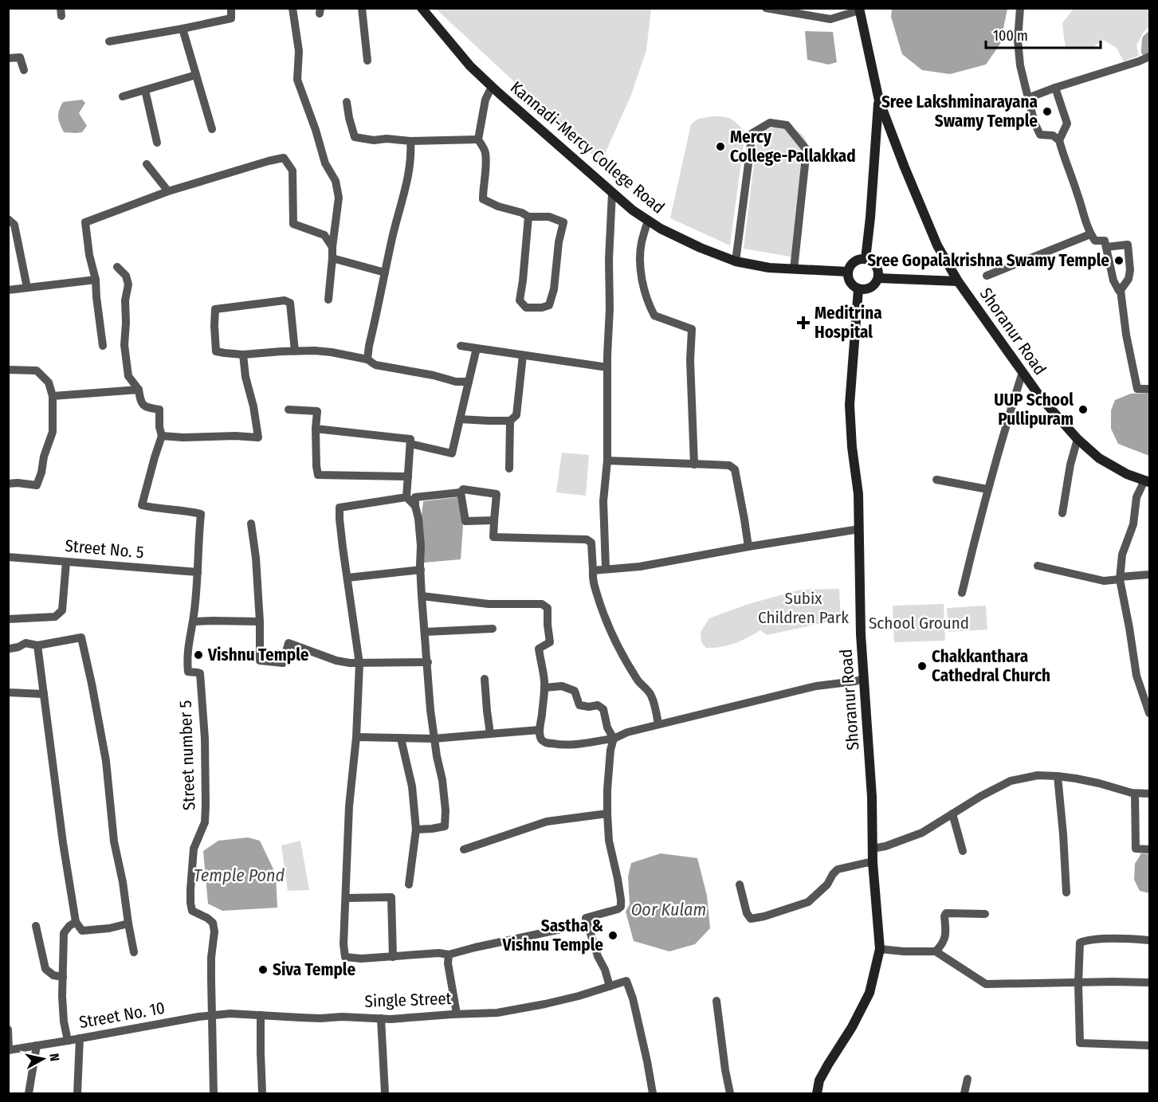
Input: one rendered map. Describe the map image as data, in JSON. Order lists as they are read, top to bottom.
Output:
{
  "streets": {
    "main road": ["Kannadi-Mercy College Road", "Shoranur Road"],
    "street": [
      "Street No. 5",
      "Street number 5",
      "Single Street",
      "Street No. 10"
    ]
  },
  "crossings": [
    ["Kannadi-Mercy College Road", "Shoranur Road"],
    ["Street number 5", "Single Street"],
    ["Street number 5", "Street No. 10"],
    ["Single Street", "Street No. 10"]
  ],
  "water": ["Temple Pond", "Oor Kulam"],
  "parks": ["Subix Children Park", "School Ground"],
  "places": {
    "other": [
      "Sree Lakshminarayana Swamy Temple",
      "Mercy College-Pallakkad",
      "Sree Gopalakrishna Swamy Temple",
      "UUP School Pullipuram",
      "Vishnu Temple",
      "Chakkanthara Cathedral Church",
      "Sastha & Vishnu Temple",
      "Siva Temple"
    ],
    "health": ["Meditrina Hospital"]
  },
  "scale_bar": "100 m",
  "north": "right"
}
